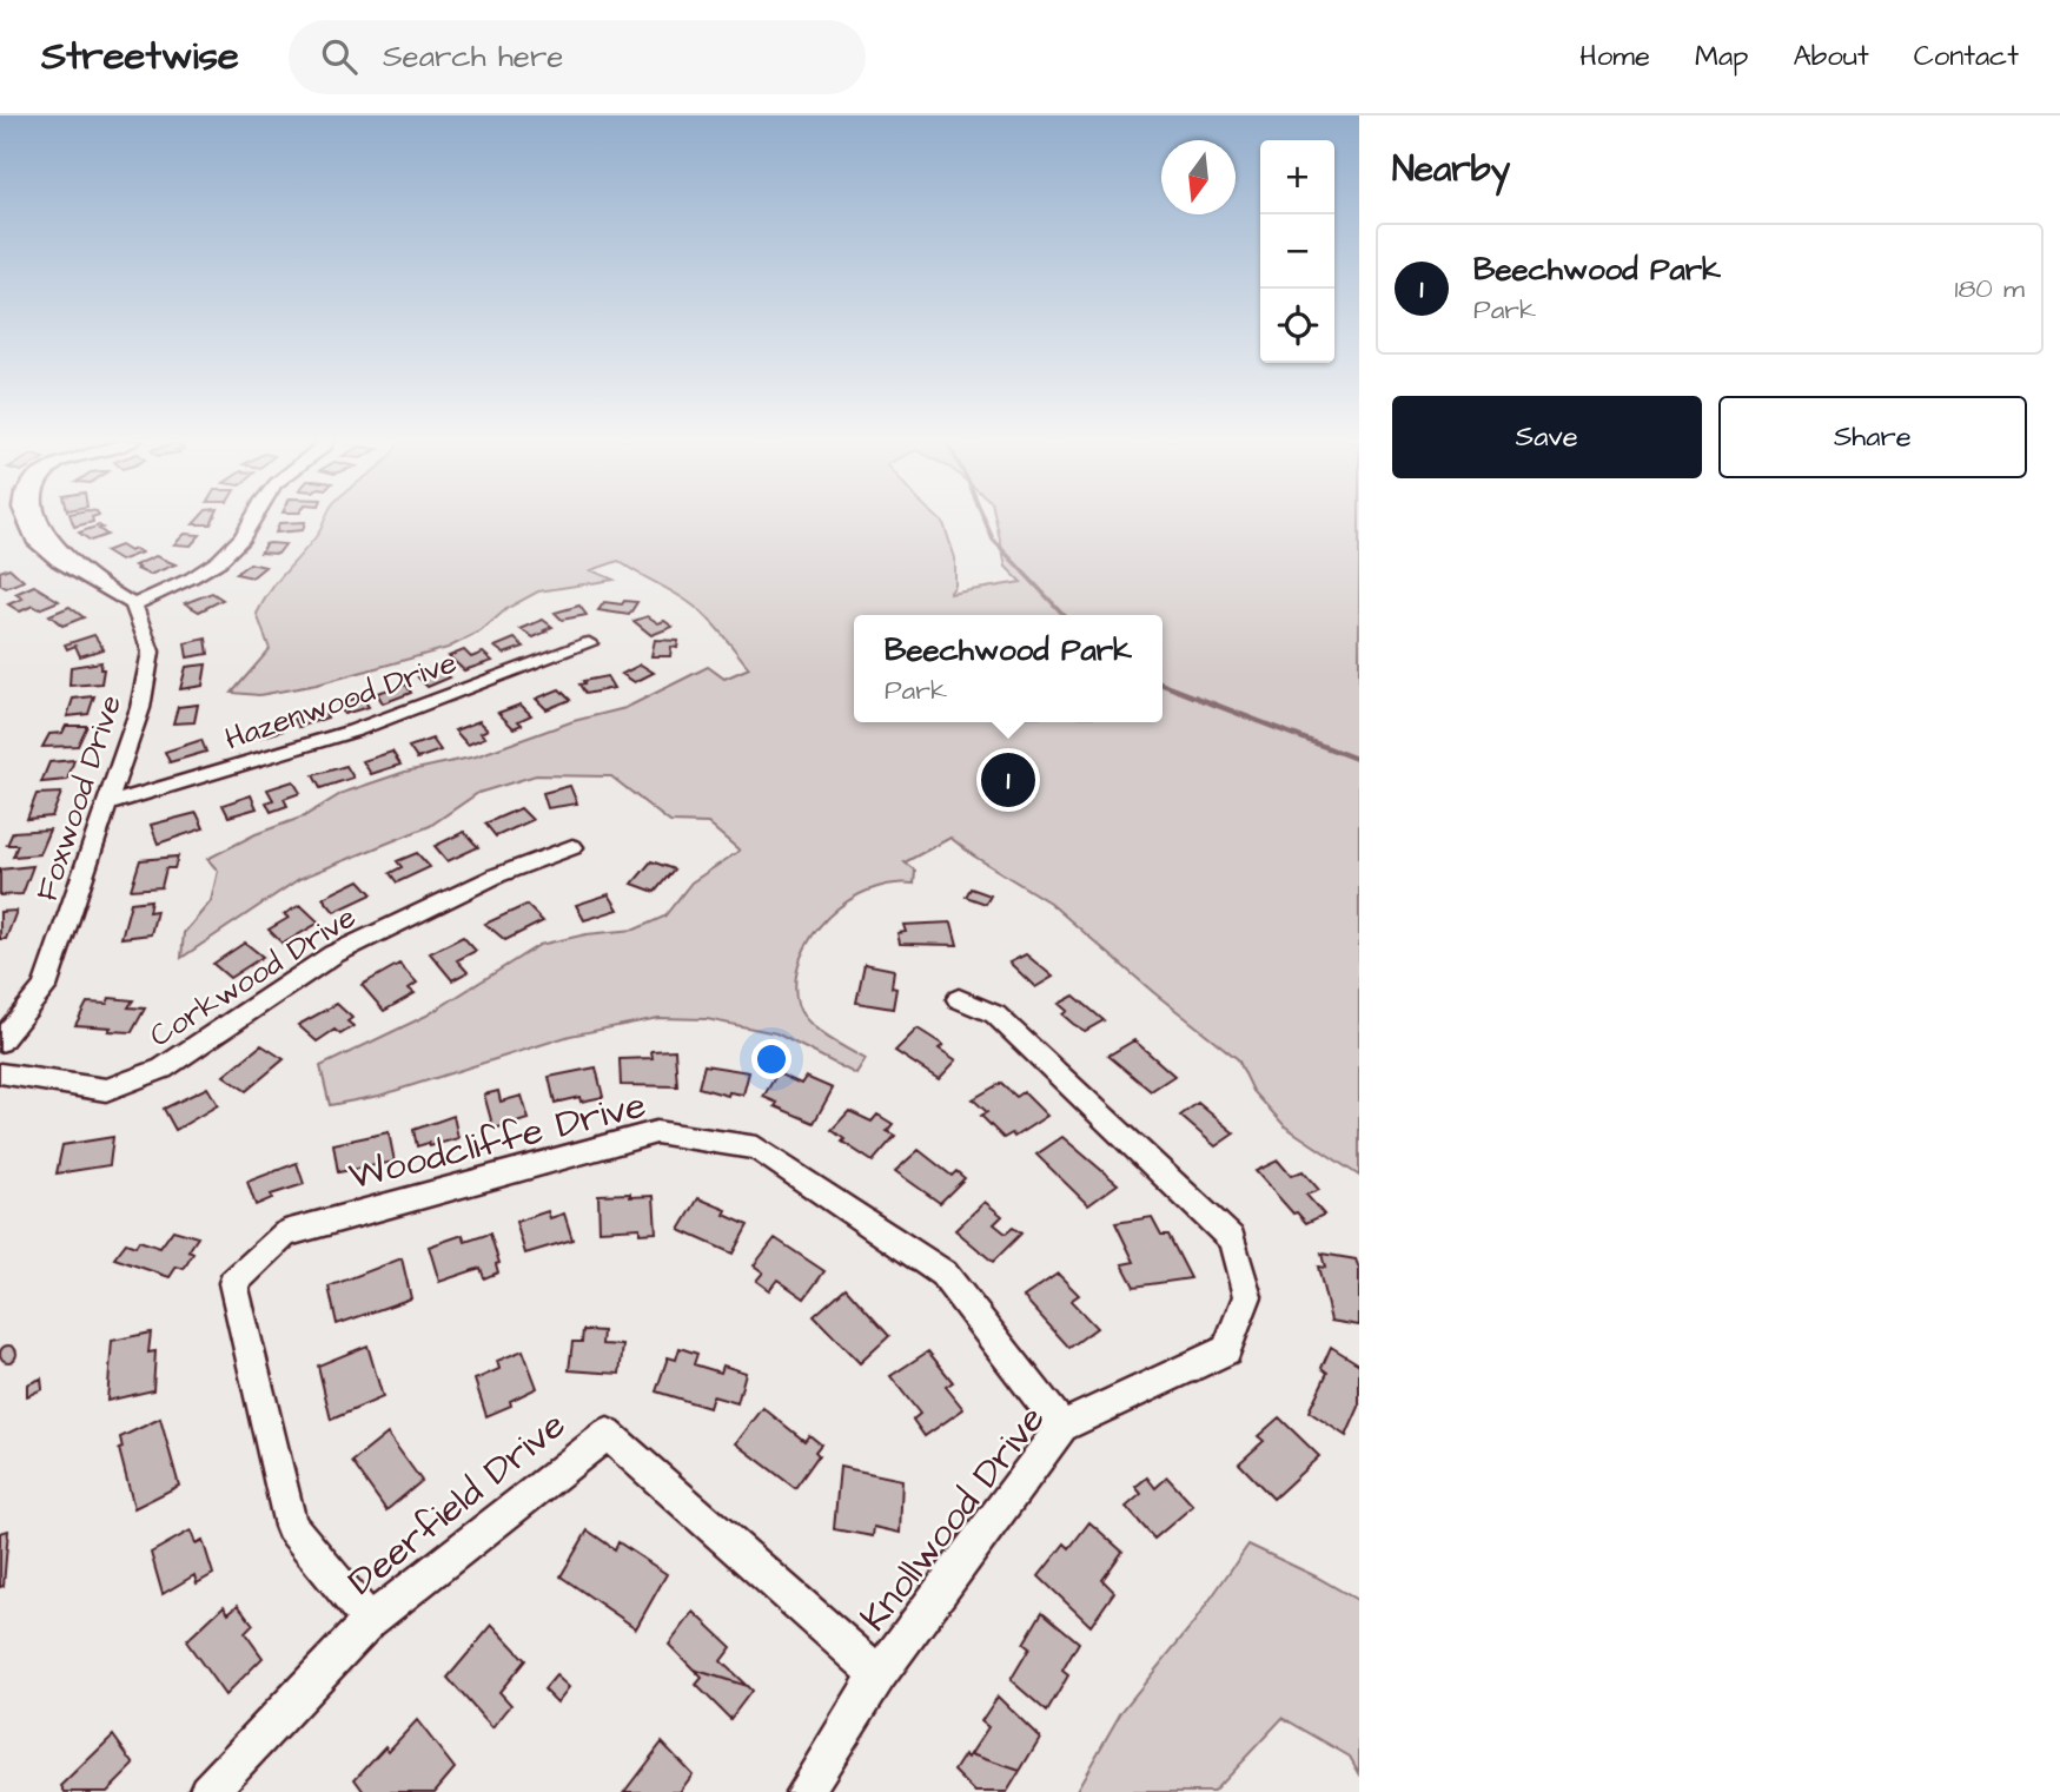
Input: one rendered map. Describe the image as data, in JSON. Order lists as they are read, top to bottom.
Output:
{
  "streets": {
    "street": [
      "Hazenwood Drive",
      "Foxwood Drive",
      "Corkwood Drive",
      "Woodcliffe Drive",
      "Deerfield Drive",
      "Knollwood Drive"
    ]
  },
  "crossings": [
    ["Hazenwood Drive", "Foxwood Drive"],
    ["Woodcliffe Drive", "Deerfield Drive"],
    ["Woodcliffe Drive", "Knollwood Drive"],
    ["Deerfield Drive", "Knollwood Drive"]
  ],
  "north": "bottom",
  "page": {
    "header": "Streetwise",
    "search": "Search here",
    "nav": [
      "Home",
      "Map",
      "About",
      "Contact"
    ],
    "heading": "Nearby",
    "map_buttons": ["+", "−"],
    "list": [
      {
        "mark": "1",
        "name": "Beechwood Park",
        "note": "Park",
        "value": "180 m"
      }
    ],
    "buttons": ["Save", "Share"],
    "popup": ["Beechwood Park", "Park"],
    "pins": "1"
  }
}
